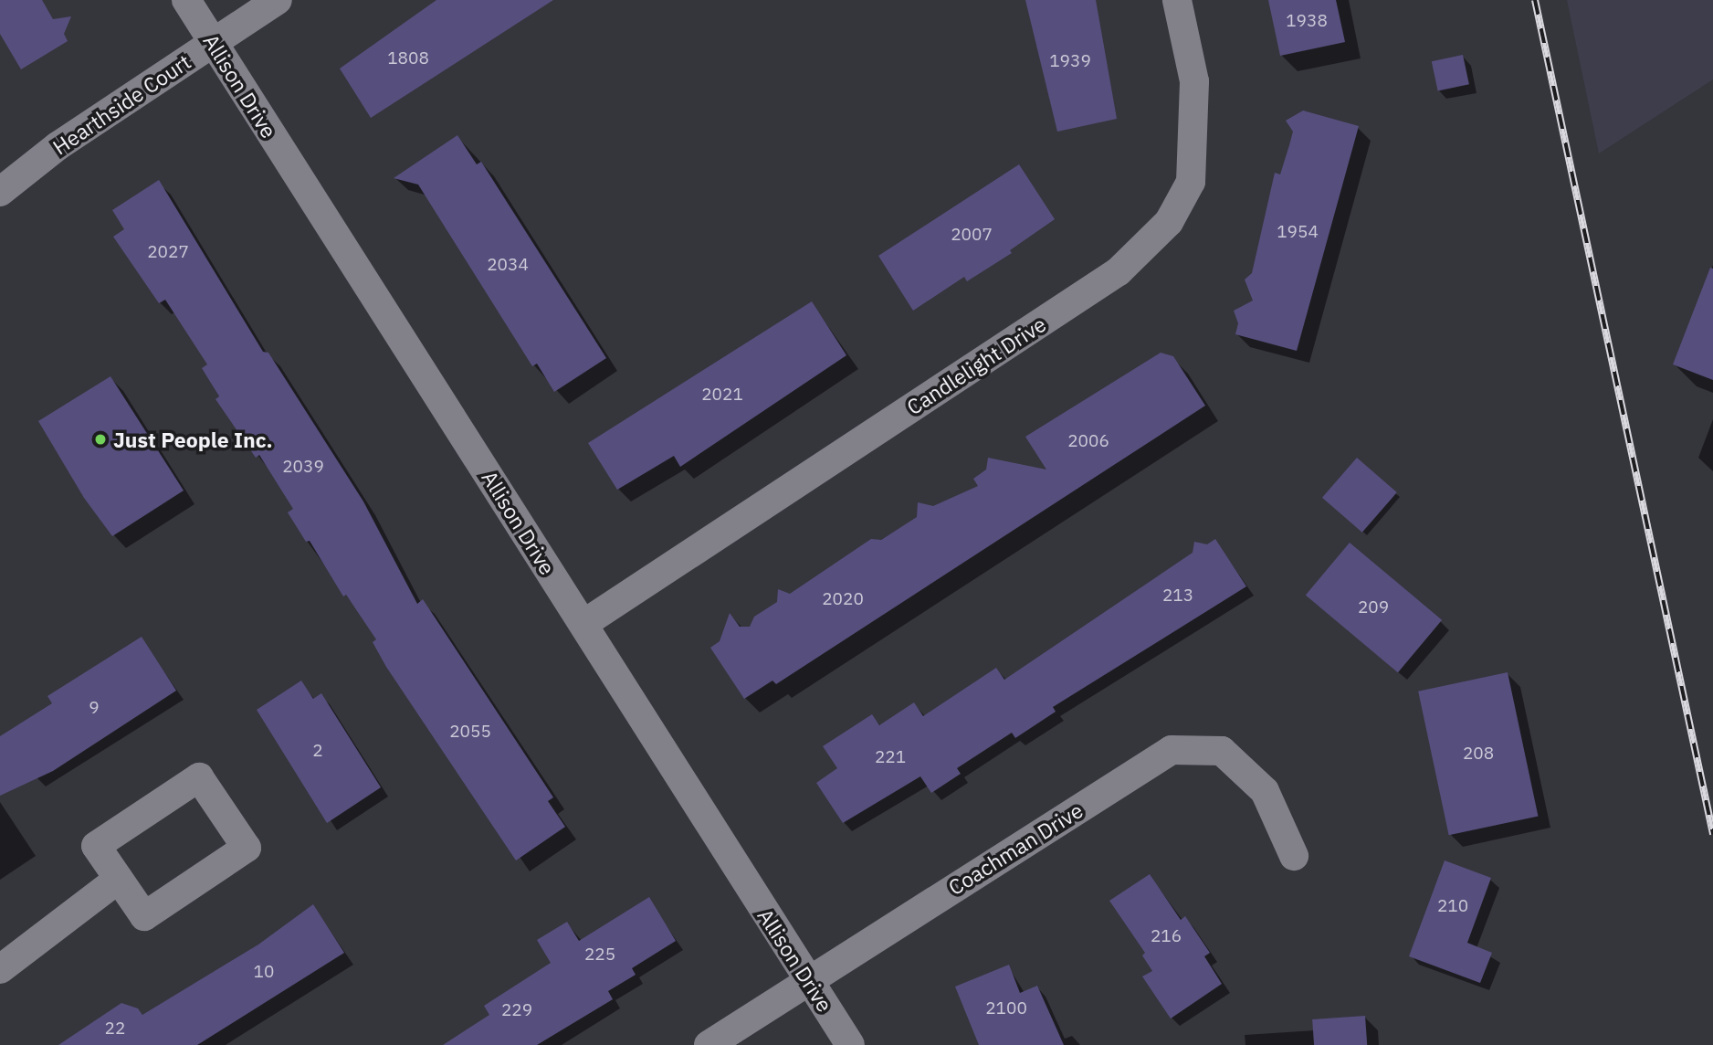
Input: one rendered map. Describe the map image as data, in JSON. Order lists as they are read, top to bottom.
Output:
{
  "streets": {
    "street": [
      "Allison Drive",
      "Hearthside Court",
      "Candlelight Drive",
      "Coachman Drive"
    ]
  },
  "crossings": [
    ["Allison Drive", "Hearthside Court"],
    ["Allison Drive", "Candlelight Drive"],
    ["Allison Drive", "Coachman Drive"]
  ],
  "places": ["Just People Inc."],
  "house_numbers": [
    "1938",
    "1808",
    "1939",
    "1954",
    "2007",
    "2027",
    "2034",
    "2021",
    "2006",
    "2039",
    "213",
    "2020",
    "209",
    "9",
    "2055",
    "2",
    "208",
    "221",
    "210",
    "216",
    "225",
    "10",
    "2100",
    "229",
    "22"
  ]
}
